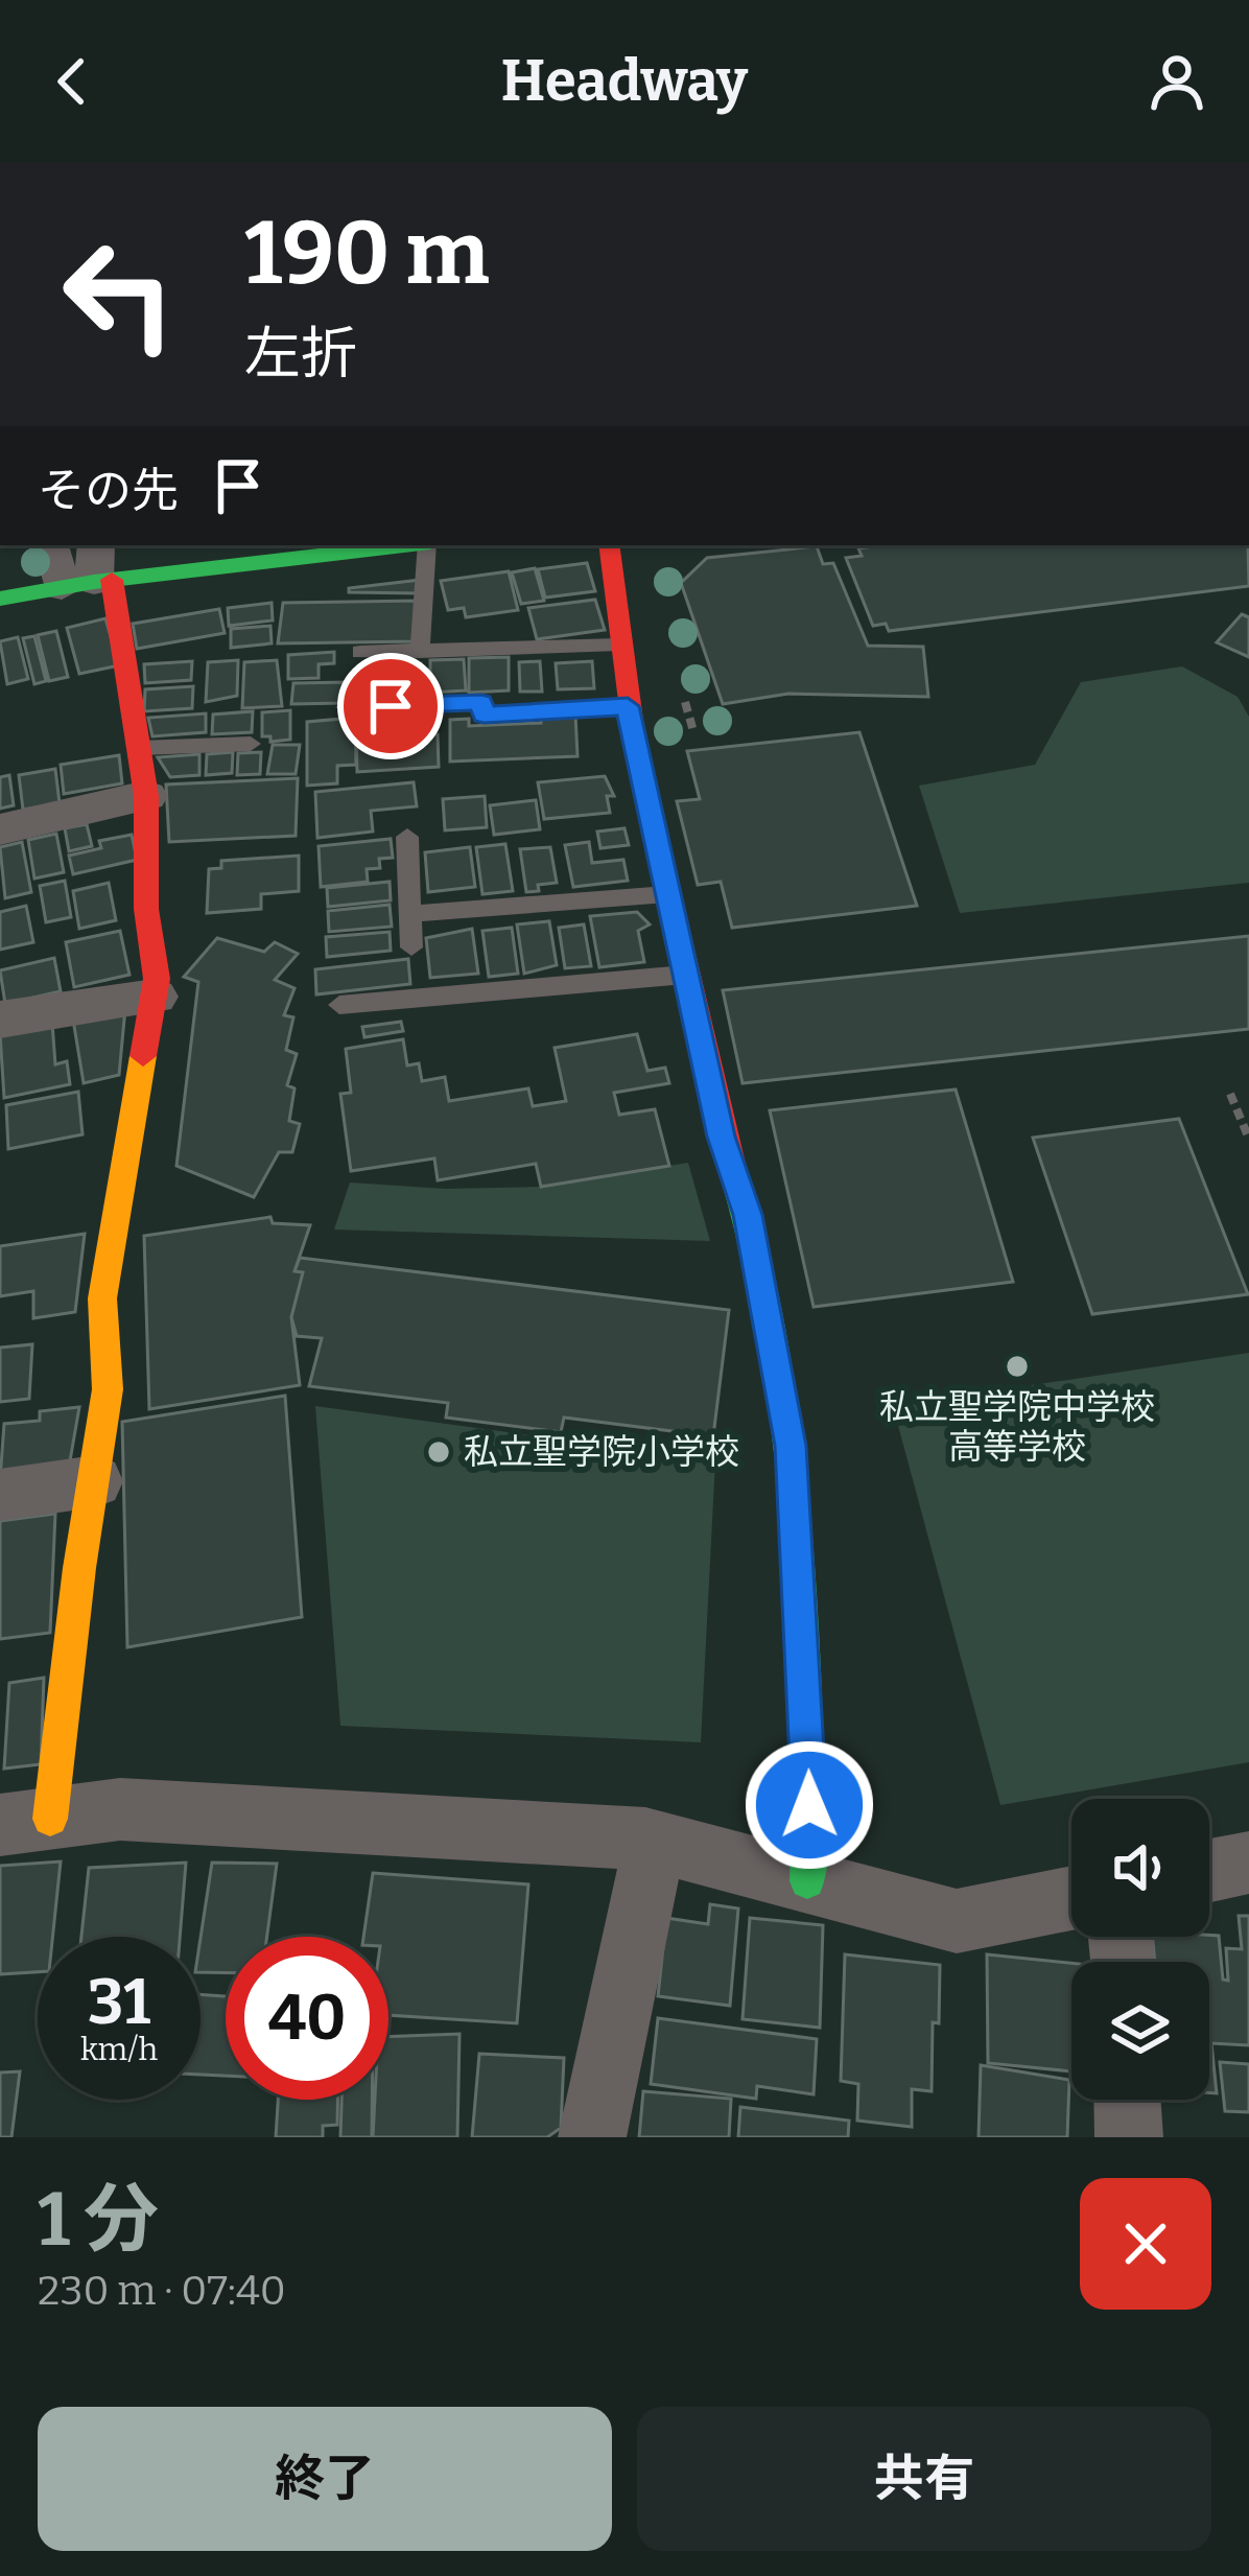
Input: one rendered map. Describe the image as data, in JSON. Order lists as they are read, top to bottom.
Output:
{
  "places": ["私立聖学院中学校 高等学校", "私立聖学院小学校"],
  "page": {
    "header": "Headway",
    "turn": ["190 m", "左折"],
    "then": "その先",
    "speed": "31 km/h",
    "limit": "40",
    "heading": ["1 分", "230 m · 07:40"],
    "buttons": ["終了", "共有"]
  }
}
